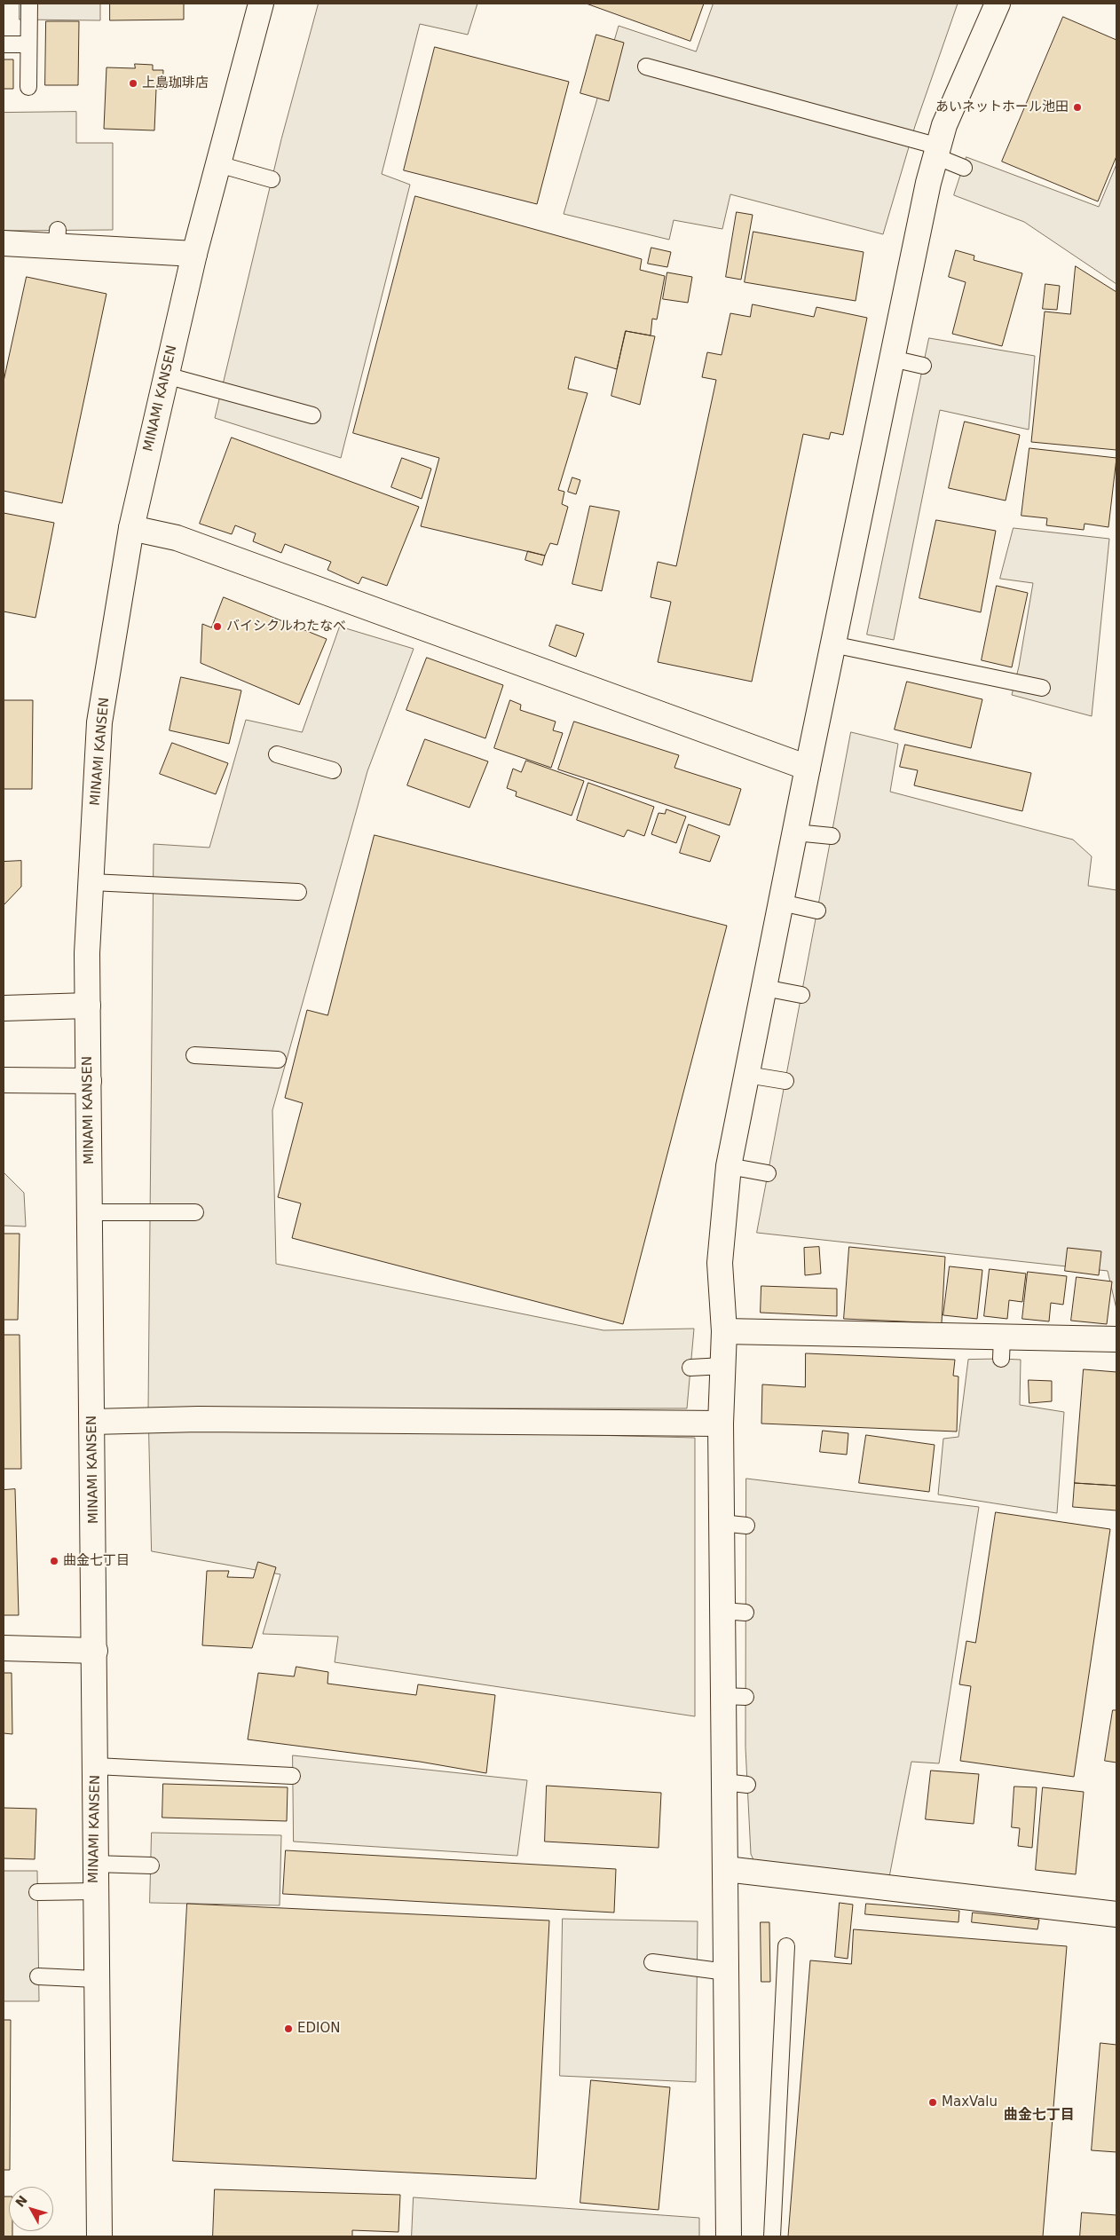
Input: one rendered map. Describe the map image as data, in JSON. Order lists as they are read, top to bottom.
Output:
{
  "streets": {
    "street": ["MINAMI KANSEN"]
  },
  "districts": ["曲金七丁目"],
  "places": [
    "上島珈琲店",
    "あいネットホール池田",
    "バイシクルわたなべ",
    "曲金七丁目",
    "EDION",
    "MaxValu"
  ],
  "north": "top left"
}
